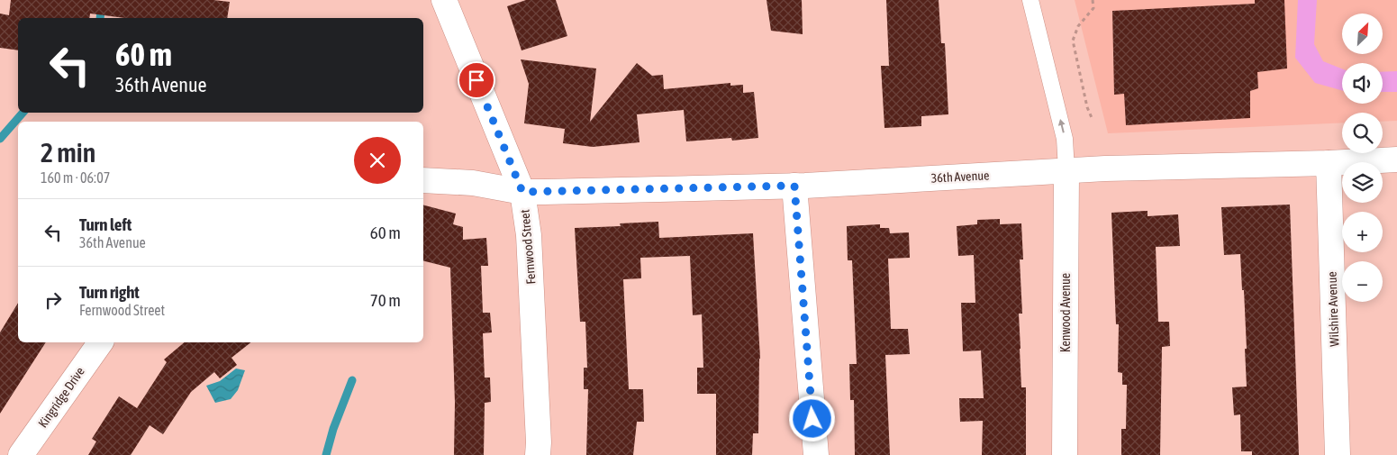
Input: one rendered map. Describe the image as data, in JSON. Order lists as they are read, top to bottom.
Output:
{
  "streets": {
    "street": [
      "36th Avenue",
      "Fernwood Street",
      "Wilshire Avenue",
      "Kenwood Avenue",
      "Kingridge Drive"
    ]
  },
  "crossings": [
    ["36th Avenue", "Fernwood Street"],
    ["36th Avenue", "Wilshire Avenue"],
    ["36th Avenue", "Kenwood Avenue"]
  ],
  "north": "top right",
  "page": {
    "map_buttons": ["+", "−"],
    "turn": ["60 m", "36th Avenue"],
    "heading": ["2 min", "160 m · 06:07"],
    "list": [
      {
        "name": "Turn left",
        "note": "36th Avenue",
        "value": "60 m"
      },
      {
        "name": "Turn right",
        "note": "Fernwood Street",
        "value": "70 m"
      }
    ]
  }
}
